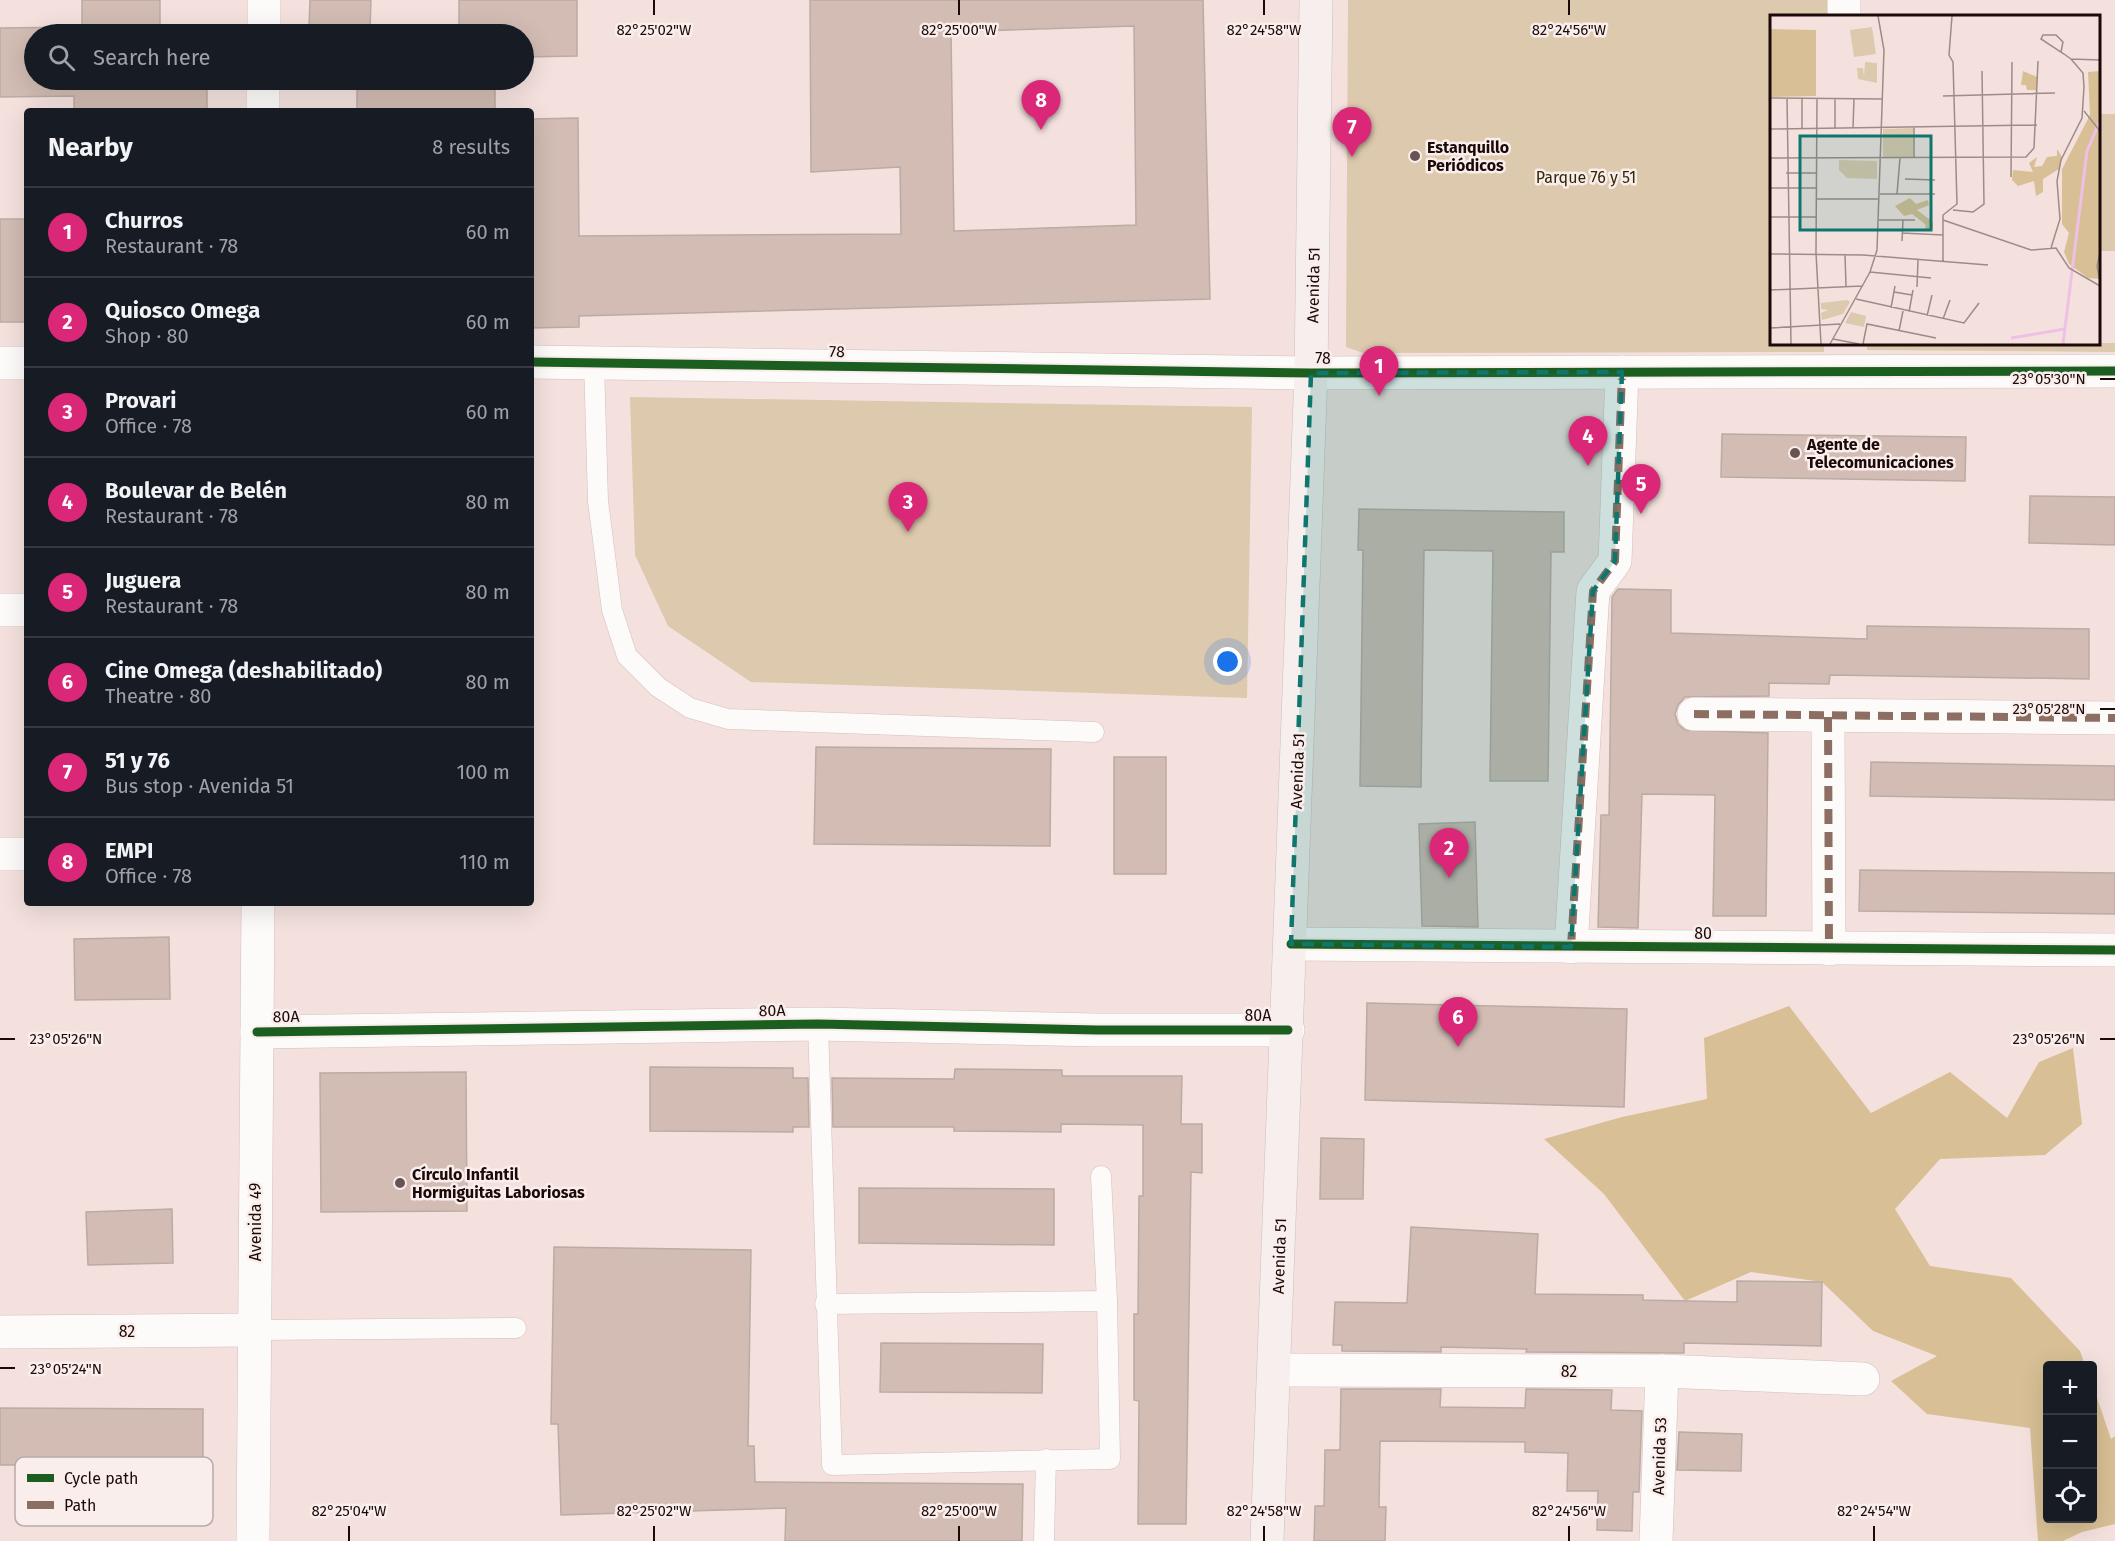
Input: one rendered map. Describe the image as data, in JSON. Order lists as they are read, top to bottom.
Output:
{
  "streets": {
    "main road": ["Avenida 51"],
    "street": [
      "78",
      "80",
      "80A",
      "Avenida 49",
      "82",
      "Avenida 53"
    ]
  },
  "crossings": [
    ["Avenida 51", "78"],
    ["Avenida 51", "80"],
    ["Avenida 51", "80A"],
    ["Avenida 51", "82"],
    ["80A", "Avenida 49"],
    ["Avenida 49", "82"],
    ["82", "Avenida 53"]
  ],
  "parks": ["Parque 76 y 51"],
  "places": ["Estanquillo Periódicos", "Agente de Telecomunicaciones", "Círculo Infantil Hormiguitas Laboriosas"],
  "legend": ["Cycle path", "Path"],
  "page": {
    "search": "Search here",
    "pins": [
      "8",
      "7",
      "1",
      "4",
      "5",
      "3",
      "2",
      "6"
    ],
    "heading": ["Nearby", "8 results"],
    "list": [
      {
        "mark": "1",
        "name": "Churros",
        "note": "Restaurant · 78",
        "value": "60 m"
      },
      {
        "mark": "2",
        "name": "Quiosco Omega",
        "note": "Shop · 80",
        "value": "60 m"
      },
      {
        "mark": "3",
        "name": "Provari",
        "note": "Office · 78",
        "value": "60 m"
      },
      {
        "mark": "4",
        "name": "Boulevar de Belén",
        "note": "Restaurant · 78",
        "value": "80 m"
      },
      {
        "mark": "5",
        "name": "Juguera",
        "note": "Restaurant · 78",
        "value": "80 m"
      },
      {
        "mark": "6",
        "name": "Cine Omega (deshabilitado)",
        "note": "Theatre · 80",
        "value": "80 m"
      },
      {
        "mark": "7",
        "name": "51 y 76",
        "note": "Bus stop · Avenida 51",
        "value": "100 m"
      },
      {
        "mark": "8",
        "name": "EMPI",
        "note": "Office · 78",
        "value": "110 m"
      }
    ],
    "map_buttons": ["+", "−"]
  },
  "coordinates": [
    "82°25'02\"W",
    "82°25'00\"W",
    "82°24'58\"W",
    "82°24'56\"W",
    "23°05'30\"N",
    "23°05'28\"N",
    "23°05'26\"N",
    "23°05'24\"N",
    "82°25'04\"W",
    "82°24'54\"W"
  ]
}
